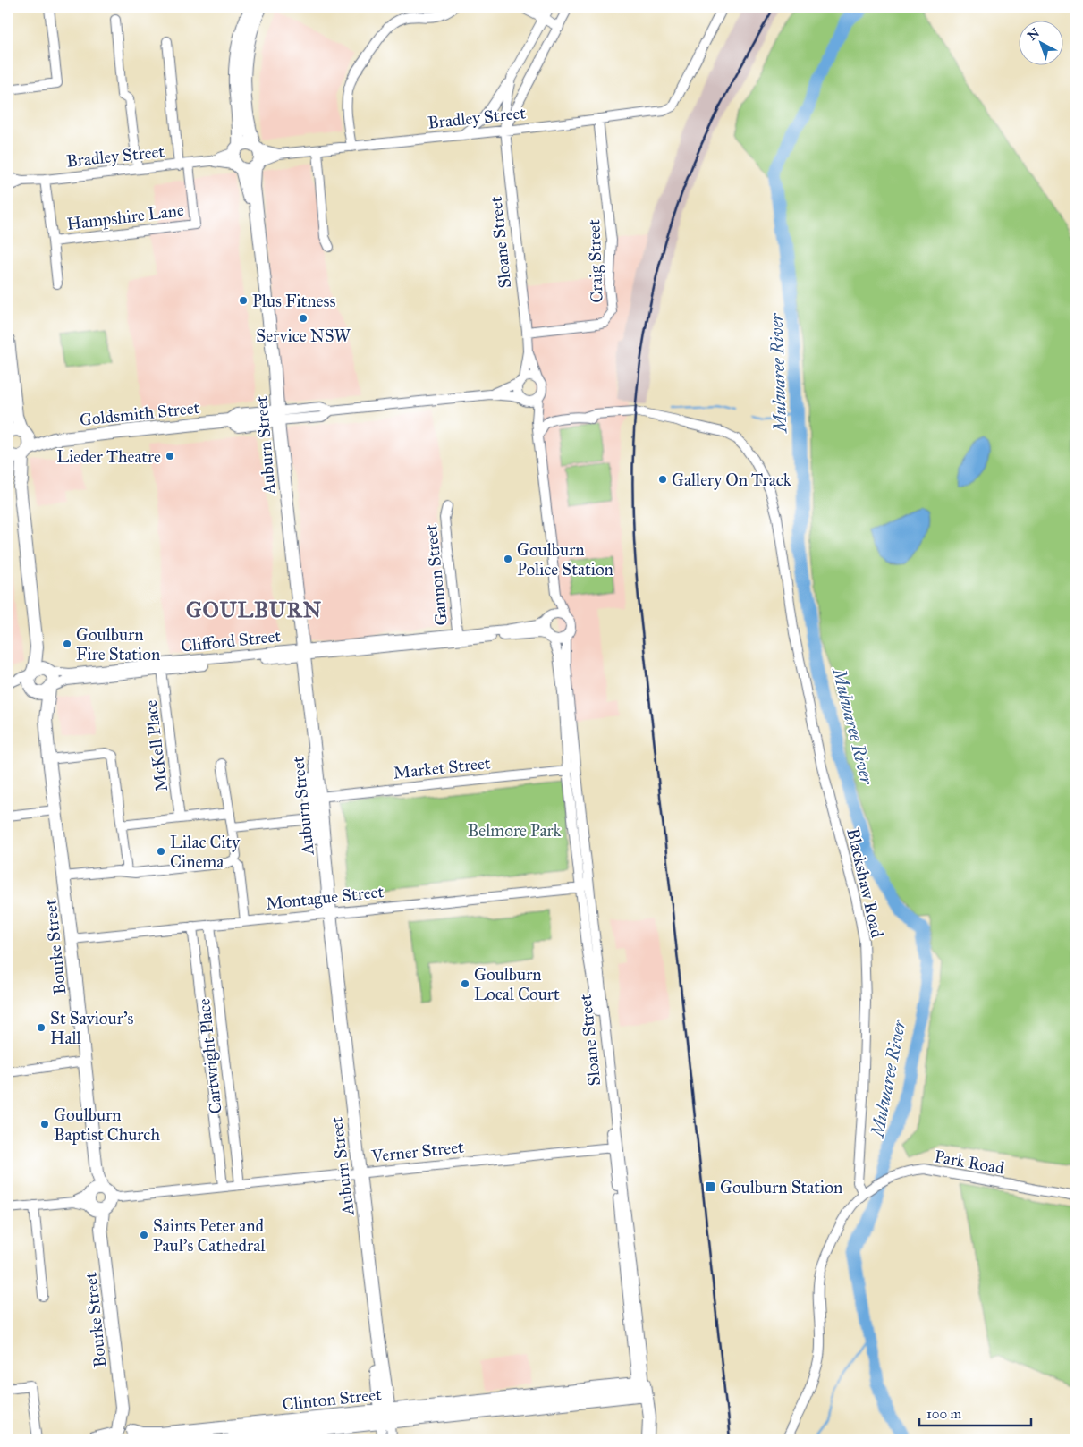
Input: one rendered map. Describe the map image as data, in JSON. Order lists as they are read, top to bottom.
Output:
{
  "streets": {
    "main road": [
      "Sloane Street",
      "Goldsmith Street",
      "Auburn Street",
      "Bourke Street",
      "Clinton Street"
    ],
    "street": [
      "Bradley Street",
      "Hampshire Lane",
      "Craig Street",
      "Gannon Street",
      "Clifford Street",
      "McKell Place",
      "Market Street",
      "Blackshaw Road",
      "Montague Street",
      "Cartwright Place",
      "Verner Street",
      "Park Road"
    ]
  },
  "crossings": [
    ["Bradley Street", "Hampshire Lane"],
    ["Bradley Street", "Sloane Street"],
    ["Bradley Street", "Craig Street"],
    ["Bradley Street", "Auburn Street"],
    ["Sloane Street", "Craig Street"],
    ["Sloane Street", "Goldsmith Street"],
    ["Sloane Street", "Clifford Street"],
    ["Sloane Street", "Market Street"],
    ["Sloane Street", "Montague Street"],
    ["Sloane Street", "Verner Street"],
    ["Sloane Street", "Clinton Street"],
    ["Goldsmith Street", "Auburn Street"],
    ["Auburn Street", "Clifford Street"],
    ["Auburn Street", "Market Street"],
    ["Auburn Street", "Montague Street"],
    ["Auburn Street", "Verner Street"],
    ["Auburn Street", "Clinton Street"],
    ["Gannon Street", "Clifford Street"],
    ["Clifford Street", "McKell Place"],
    ["Clifford Street", "Bourke Street"],
    ["Blackshaw Road", "Park Road"],
    ["Montague Street", "Bourke Street"],
    ["Montague Street", "Cartwright Place"],
    ["Bourke Street", "Verner Street"],
    ["Bourke Street", "Clinton Street"],
    ["Cartwright Place", "Verner Street"]
  ],
  "districts": ["GOULBURN"],
  "water": ["Mulwaree River"],
  "parks": ["Belmore Park"],
  "places": {
    "other": [
      "Plus Fitness",
      "Service NSW",
      "Lieder Theatre",
      "Gallery On Track",
      "Goulburn Police Station",
      "Goulburn Fire Station",
      "Lilac City Cinema",
      "Goulburn Local Court",
      "St Saviour's Hall",
      "Goulburn Baptist Church",
      "Saints Peter and Paul's Cathedral"
    ],
    "transit": ["Goulburn Station"]
  },
  "scale_bar": "100 m",
  "north": "top left"
}
